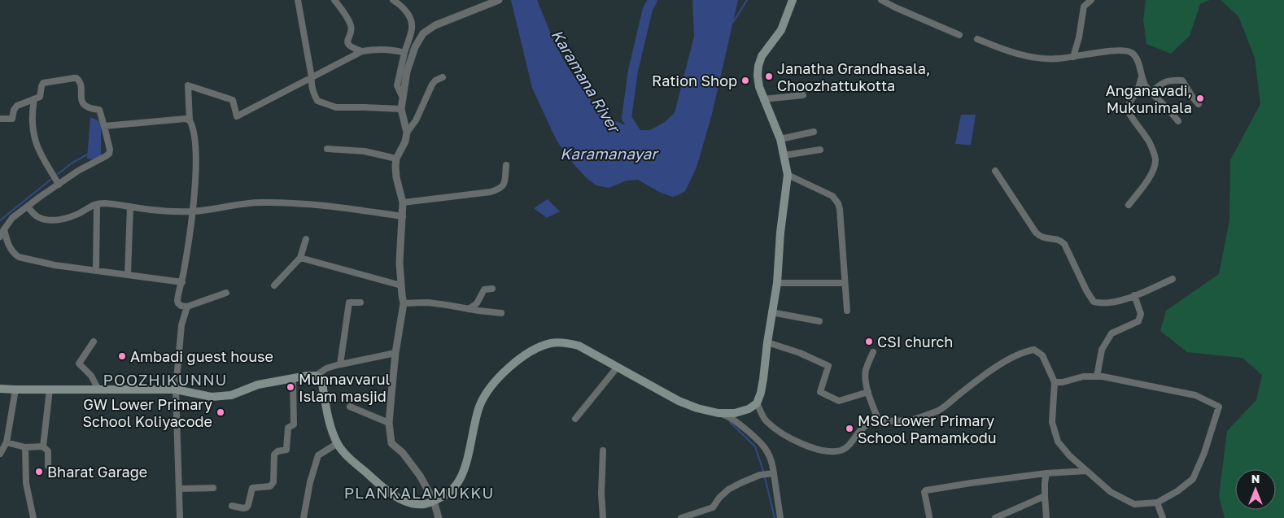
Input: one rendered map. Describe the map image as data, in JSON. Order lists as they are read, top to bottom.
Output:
{
  "districts": ["POOZHIKUNNU", "PLANKALAMUKKU"],
  "water": ["Karamana River", "Karamanayar"],
  "places": [
    "Janatha Grandhasala, Choozhattukotta",
    "Ration Shop",
    "Anganavadi, Mukunimala",
    "CSI church",
    "Ambadi guest house",
    "Munnavvarul Islam masjid",
    "GW Lower Primary School Koliyacode",
    "MSC Lower Primary School Pamamkodu",
    "Bharat Garage"
  ],
  "north": "top"
}
